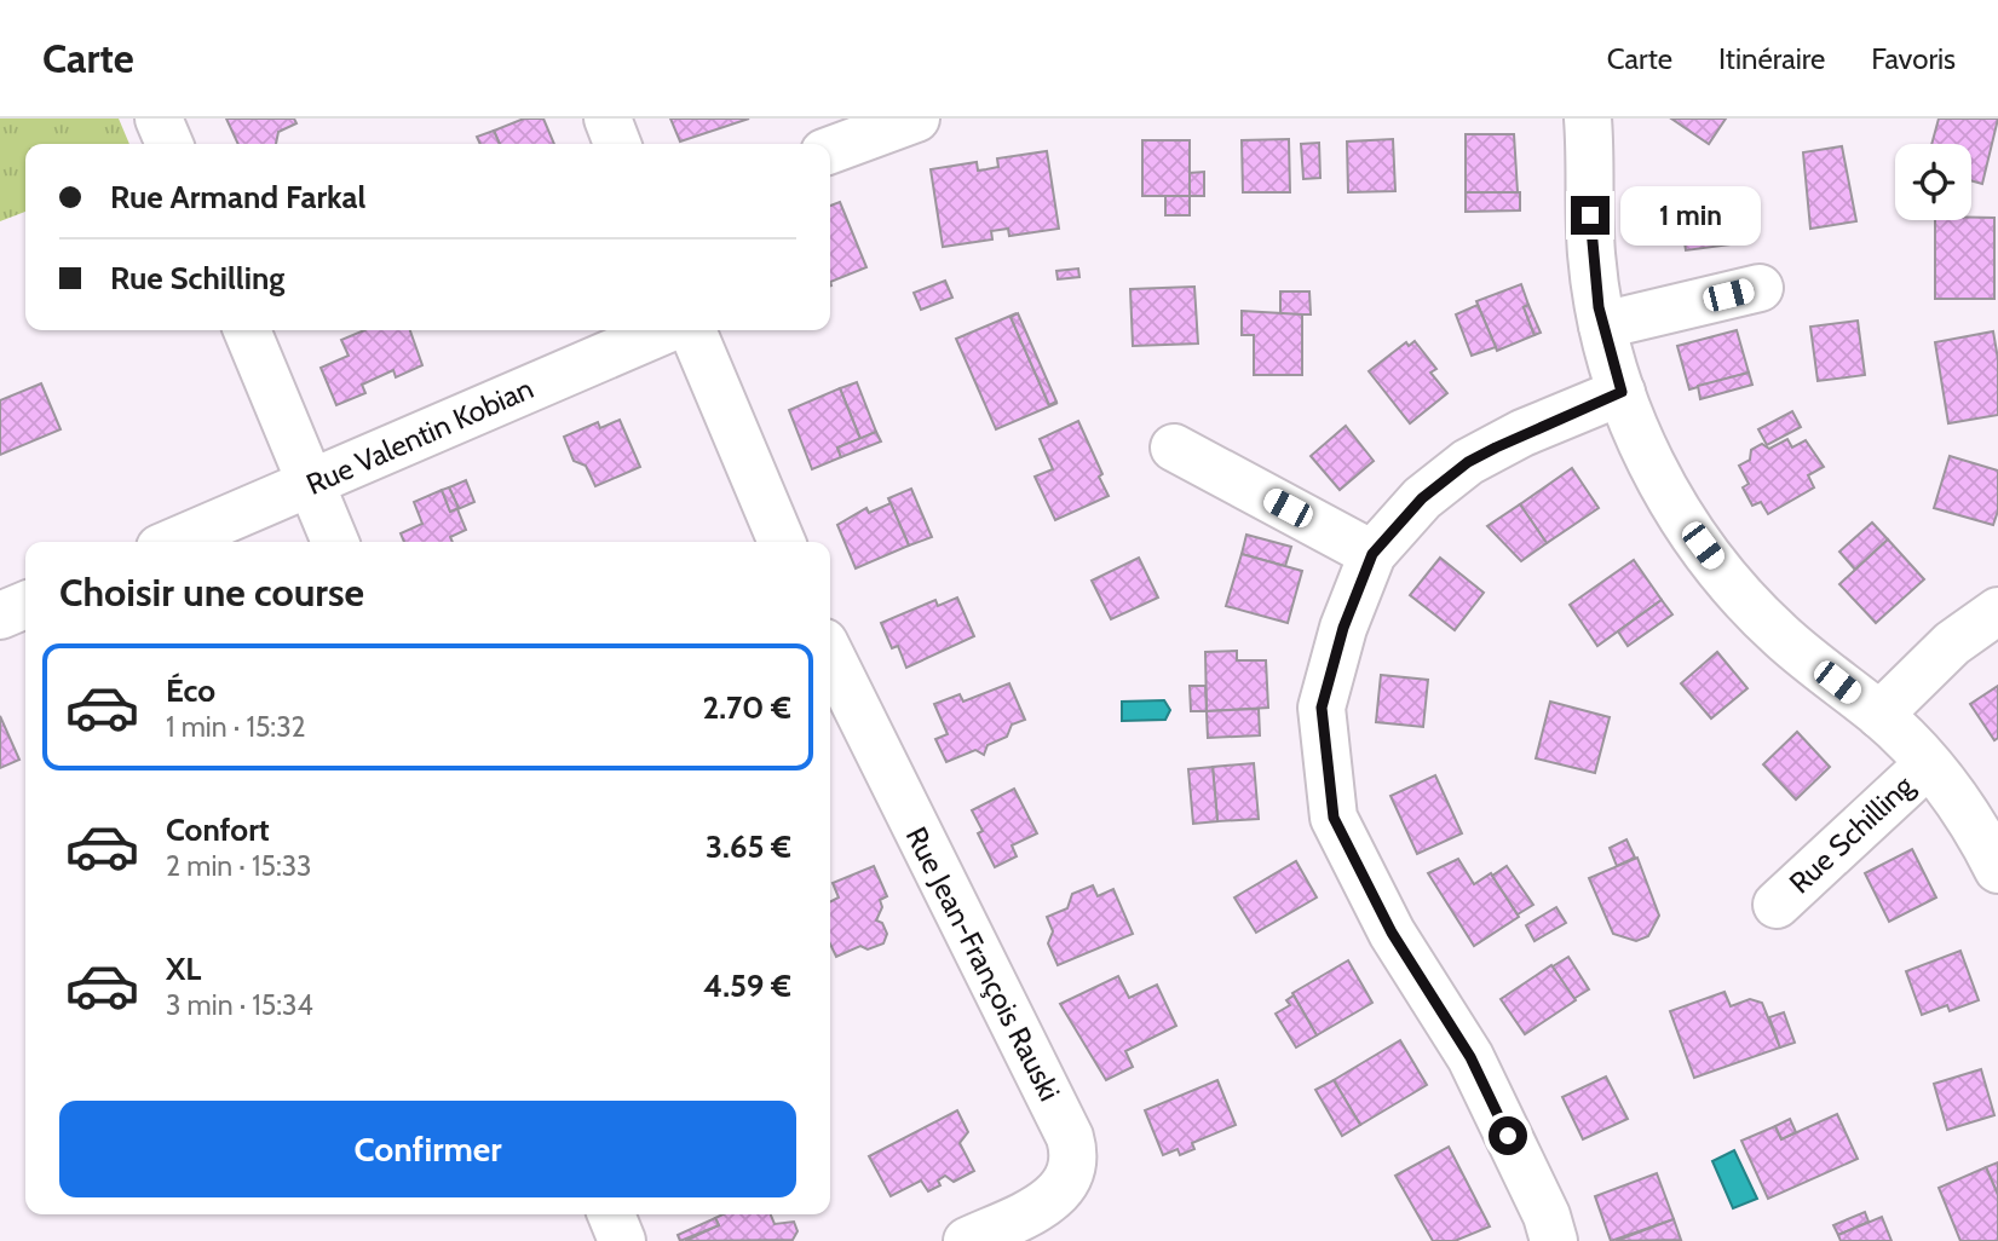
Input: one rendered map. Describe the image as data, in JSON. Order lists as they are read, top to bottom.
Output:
{
  "streets": {
    "street": ["Rue Valentin Kobian", "Rue Schilling", "Rue Jean-François Rauski"]
  },
  "page": {
    "header": "Carte",
    "nav": ["Carte", "Itinéraire", "Favoris"],
    "banner": ["Rue Armand Farkal", "Rue Schilling"],
    "bubble": "1 min",
    "heading": "Choisir une course",
    "list": [
      {
        "name": "Éco",
        "note": "1 min · 15:32",
        "value": "2.70 €"
      },
      {
        "name": "Confort",
        "note": "2 min · 15:33",
        "value": "3.65 €"
      },
      {
        "name": "XL",
        "note": "3 min · 15:34",
        "value": "4.59 €"
      }
    ],
    "buttons": "Confirmer"
  }
}
